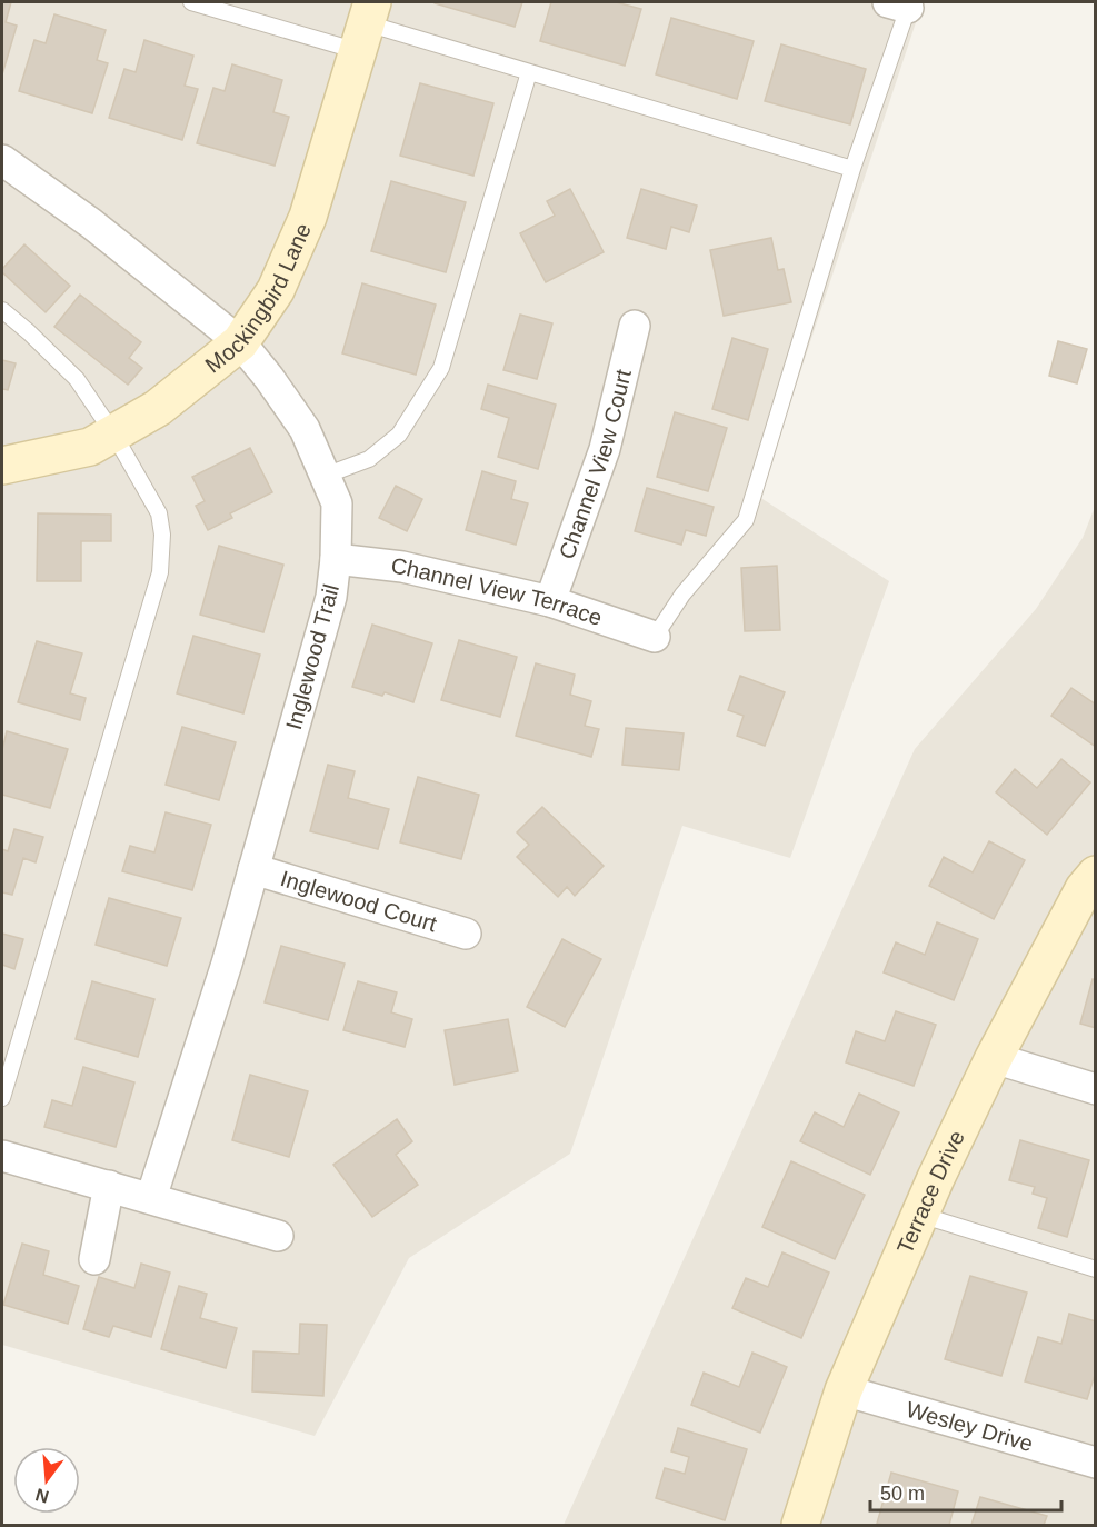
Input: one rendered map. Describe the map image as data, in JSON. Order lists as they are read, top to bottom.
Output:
{
  "streets": {
    "street": [
      "Mockingbird Lane",
      "Channel View Court",
      "Channel View Terrace",
      "Inglewood Trail",
      "Inglewood Court",
      "Terrace Drive",
      "Wesley Drive"
    ]
  },
  "crossings": [
    ["Mockingbird Lane", "Inglewood Trail"],
    ["Channel View Court", "Channel View Terrace"],
    ["Channel View Terrace", "Inglewood Trail"],
    ["Inglewood Trail", "Inglewood Court"],
    ["Terrace Drive", "Wesley Drive"]
  ],
  "scale_bar": "50 m",
  "north": "bottom"
}
